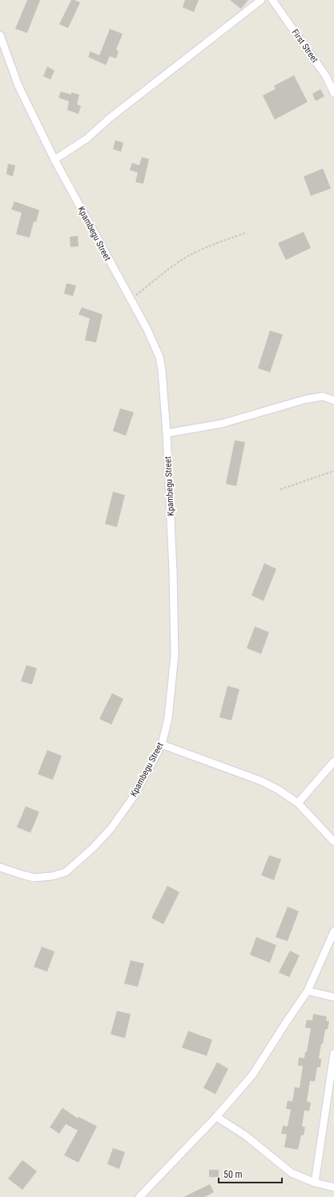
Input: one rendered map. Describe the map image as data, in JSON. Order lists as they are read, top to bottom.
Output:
{
  "streets": {
    "street": ["First Street", "Kpambegu Street"]
  },
  "scale_bar": "50 m"
}
